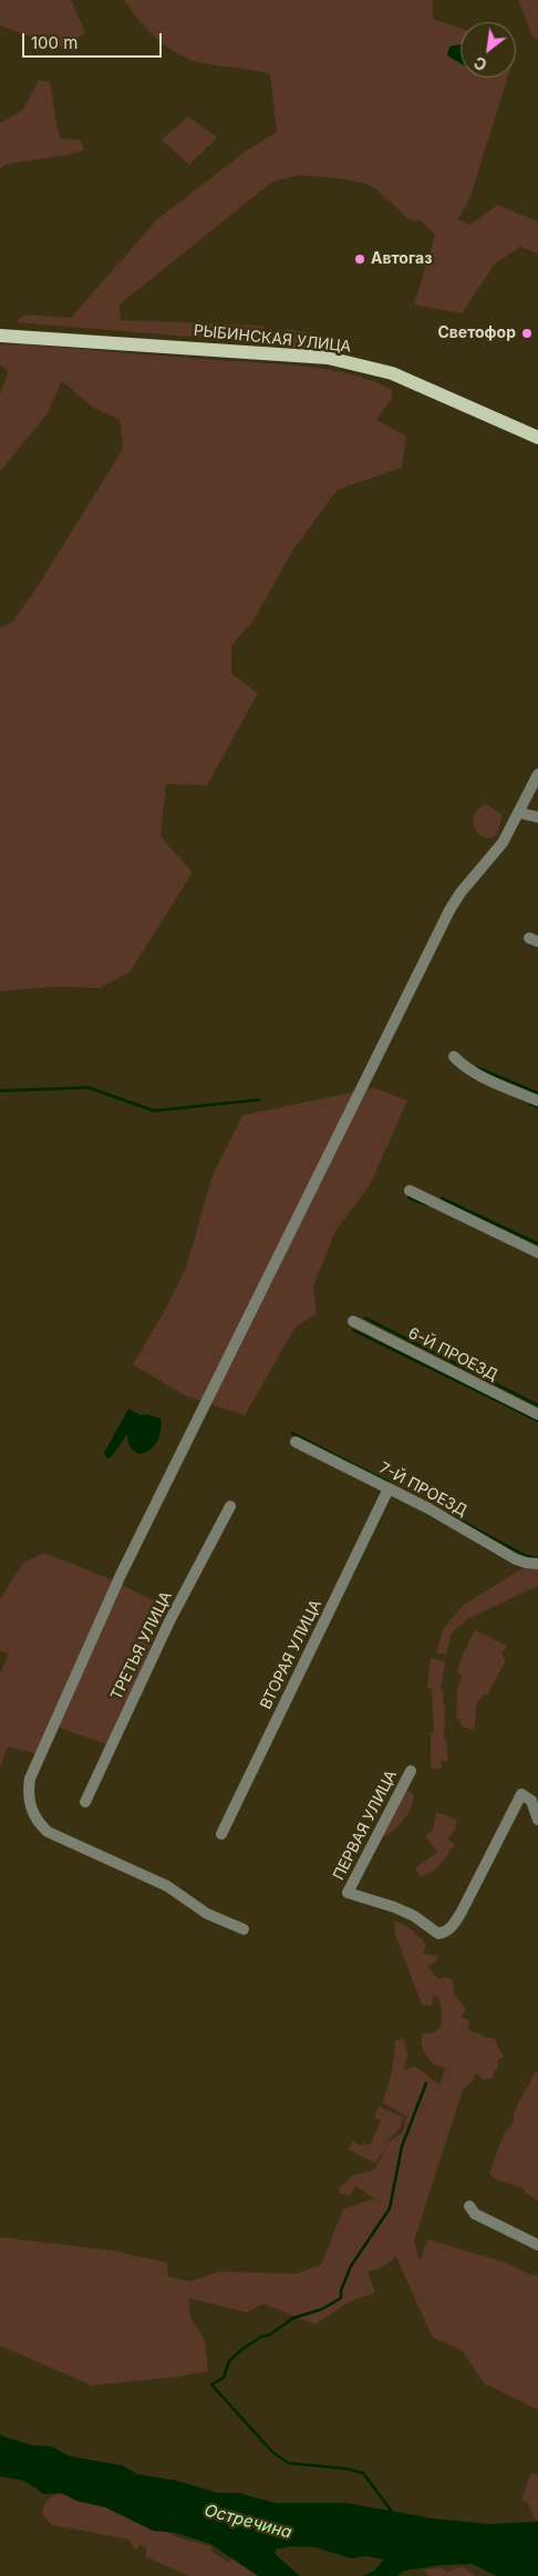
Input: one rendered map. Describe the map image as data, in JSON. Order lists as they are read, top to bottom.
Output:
{
  "streets": {
    "main road": ["РЫБИНСКАЯ УЛИЦА"],
    "street": [
      "6-Й ПРОЕЗД",
      "7-Й ПРОЕЗД",
      "ТРЕТЬЯ УЛИЦА",
      "ВТОРАЯ УЛИЦА",
      "ПЕРВАЯ УЛИЦА"
    ]
  },
  "crossings": [
    ["7-Й ПРОЕЗД", "ВТОРАЯ УЛИЦА"]
  ],
  "water": ["Остречина"],
  "places": ["Автогаз", "Светофор"],
  "scale_bar": "100 m",
  "north": "bottom left"
}
